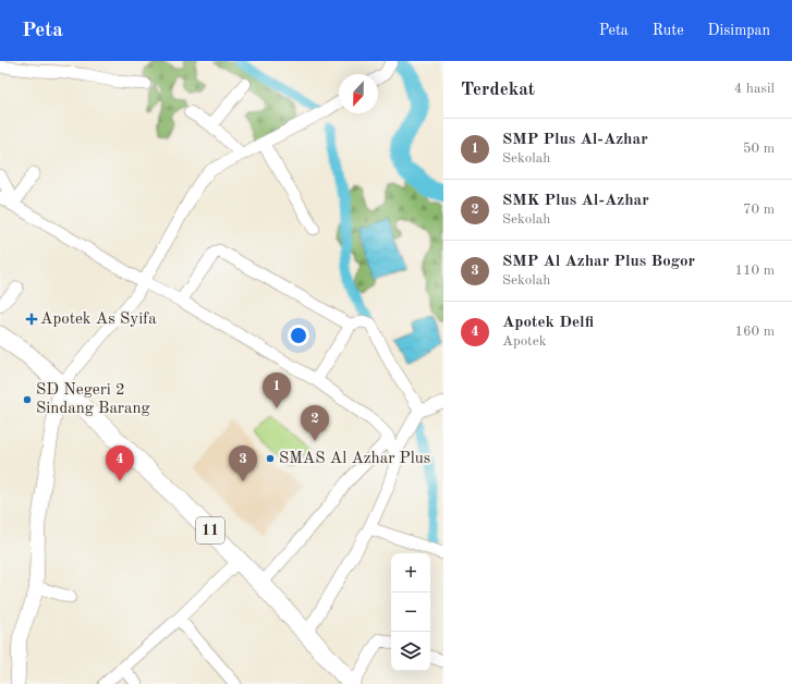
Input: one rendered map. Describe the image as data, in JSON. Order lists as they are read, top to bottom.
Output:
{
  "streets": {
    "main road": ["11"]
  },
  "places": {
    "health": ["Apotek As Syifa"],
    "other": ["SD Negeri 2 Sindang Barang", "SMAS Al Azhar Plus"]
  },
  "north": "bottom",
  "page": {
    "header": "Peta",
    "nav": ["Peta", "Rute", "Disimpan"],
    "heading": ["Terdekat", "4 hasil"],
    "list": [
      {
        "mark": "1",
        "name": "SMP Plus Al-Azhar",
        "note": "Sekolah",
        "value": "50 m"
      },
      {
        "mark": "2",
        "name": "SMK Plus Al-Azhar",
        "note": "Sekolah",
        "value": "70 m"
      },
      {
        "mark": "3",
        "name": "SMP Al Azhar Plus Bogor",
        "note": "Sekolah",
        "value": "110 m"
      },
      {
        "mark": "4",
        "name": "Apotek Delfi",
        "note": "Apotek",
        "value": "160 m"
      }
    ],
    "pins": [
      "1",
      "2",
      "3",
      "4"
    ],
    "map_buttons": ["+", "−"]
  }
}
